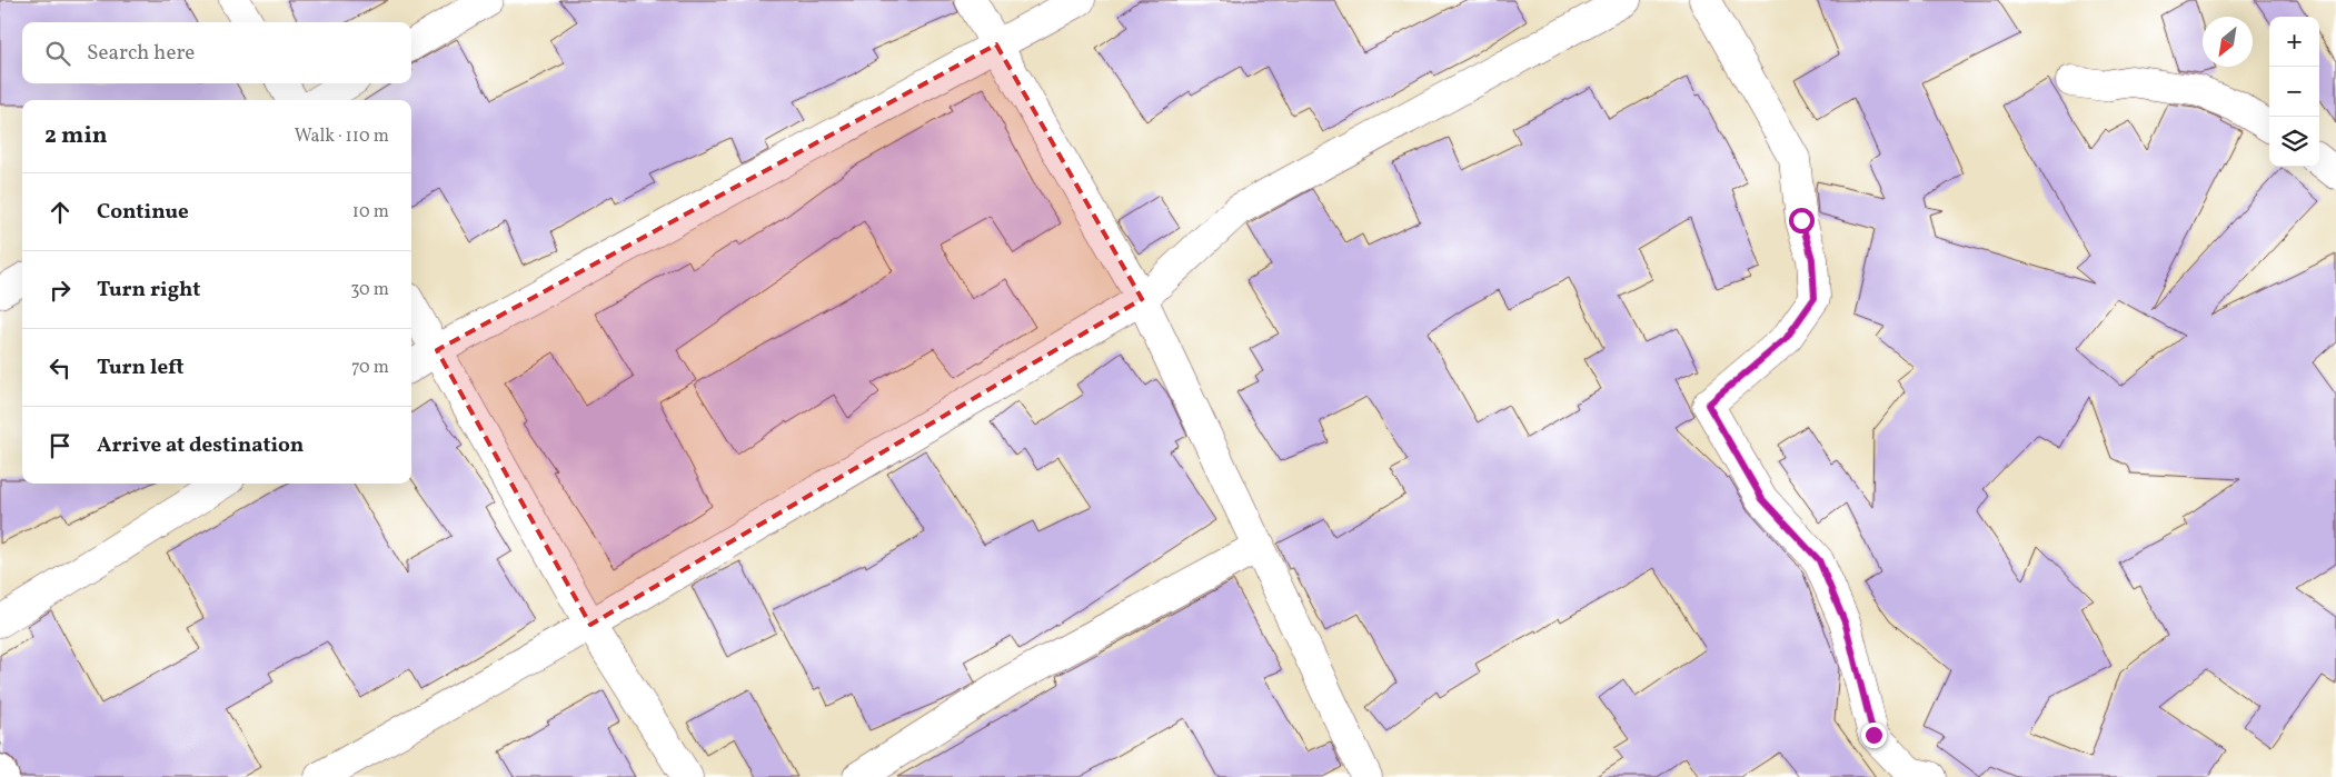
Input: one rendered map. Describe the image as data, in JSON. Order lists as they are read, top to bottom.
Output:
{
  "north": "bottom left",
  "page": {
    "map_buttons": ["+", "−"],
    "search": "Search here",
    "heading": ["2 min", "Walk · 110 m"],
    "list": [
      ["Continue", "10 m"],
      ["Turn right", "30 m"],
      ["Turn left", "70 m"],
      "Arrive at destination"
    ]
  }
}
